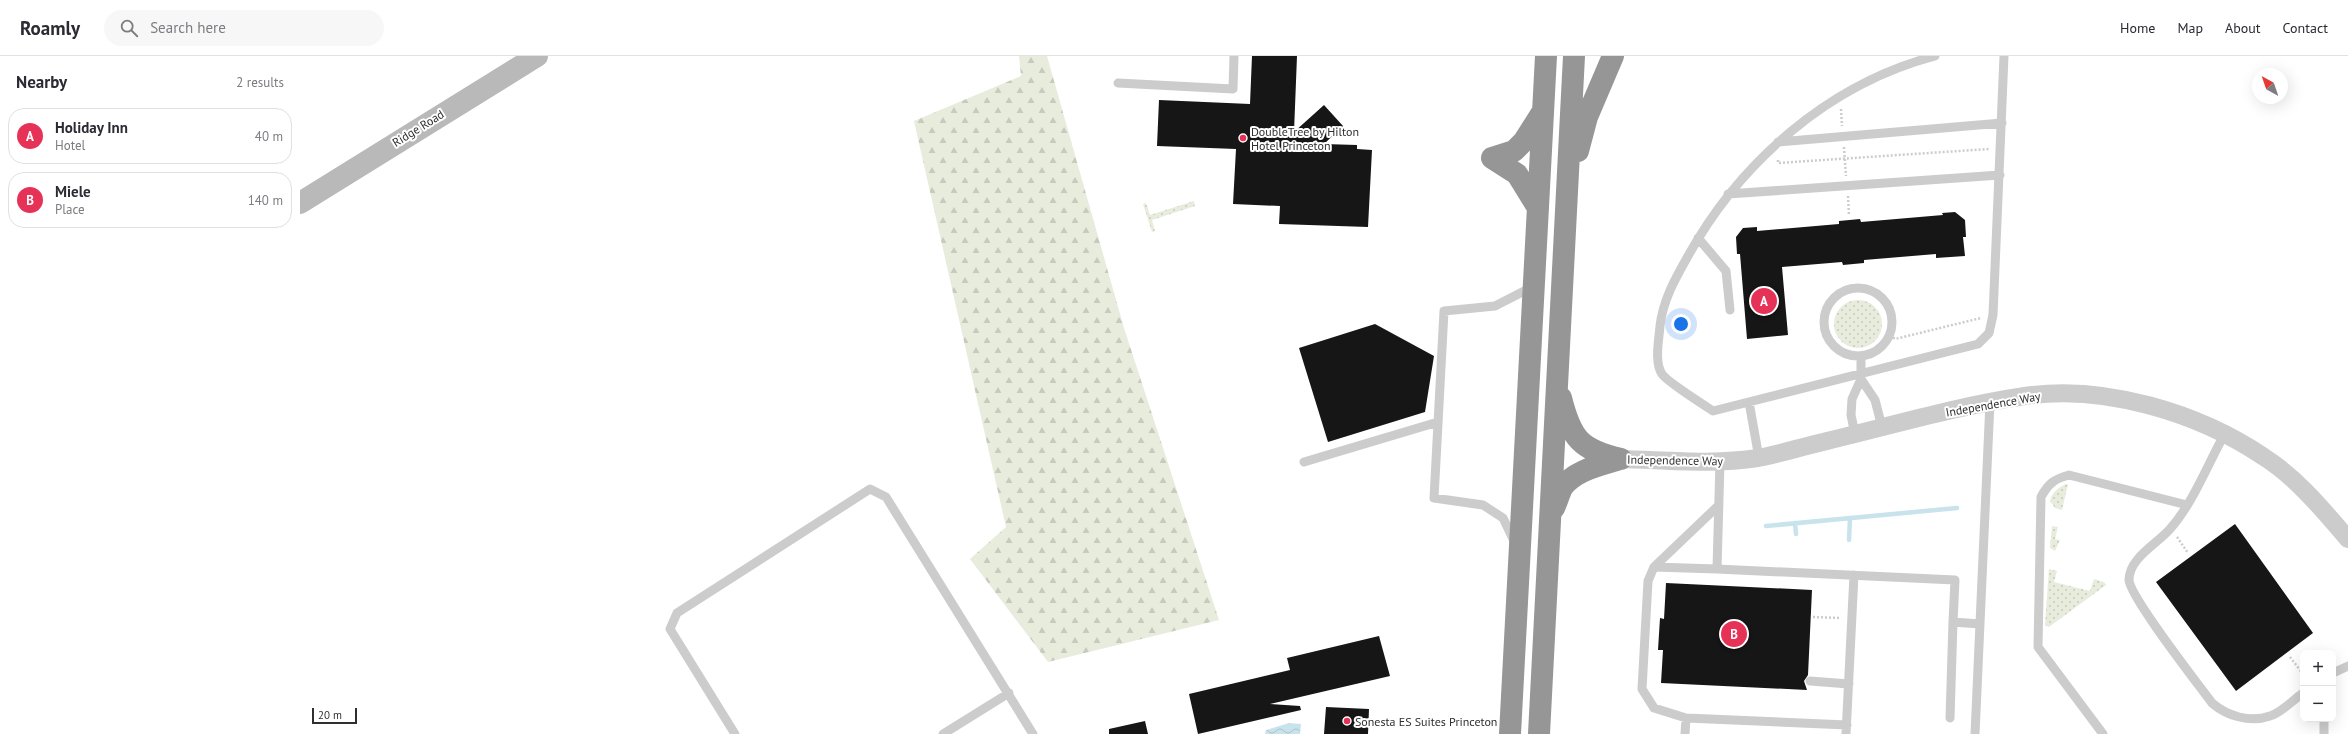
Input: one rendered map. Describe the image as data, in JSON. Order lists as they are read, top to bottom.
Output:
{
  "streets": {
    "street": ["Ridge Road", "Independence Way"]
  },
  "places": ["DoubleTree by Hilton Hotel Princeton", "Sonesta ES Suites Princeton"],
  "scale_bar": "20 m",
  "north": "top left",
  "page": {
    "header": "Roamly",
    "search": "Search here",
    "nav": [
      "Home",
      "Map",
      "About",
      "Contact"
    ],
    "heading": ["Nearby", "2 results"],
    "list": [
      {
        "mark": "A",
        "name": "Holiday Inn",
        "note": "Hotel",
        "value": "40 m"
      },
      {
        "mark": "B",
        "name": "Miele",
        "note": "Place",
        "value": "140 m"
      }
    ],
    "pins": ["A", "B"],
    "map_buttons": ["+", "−"],
    "scale": "20 m"
  }
}
